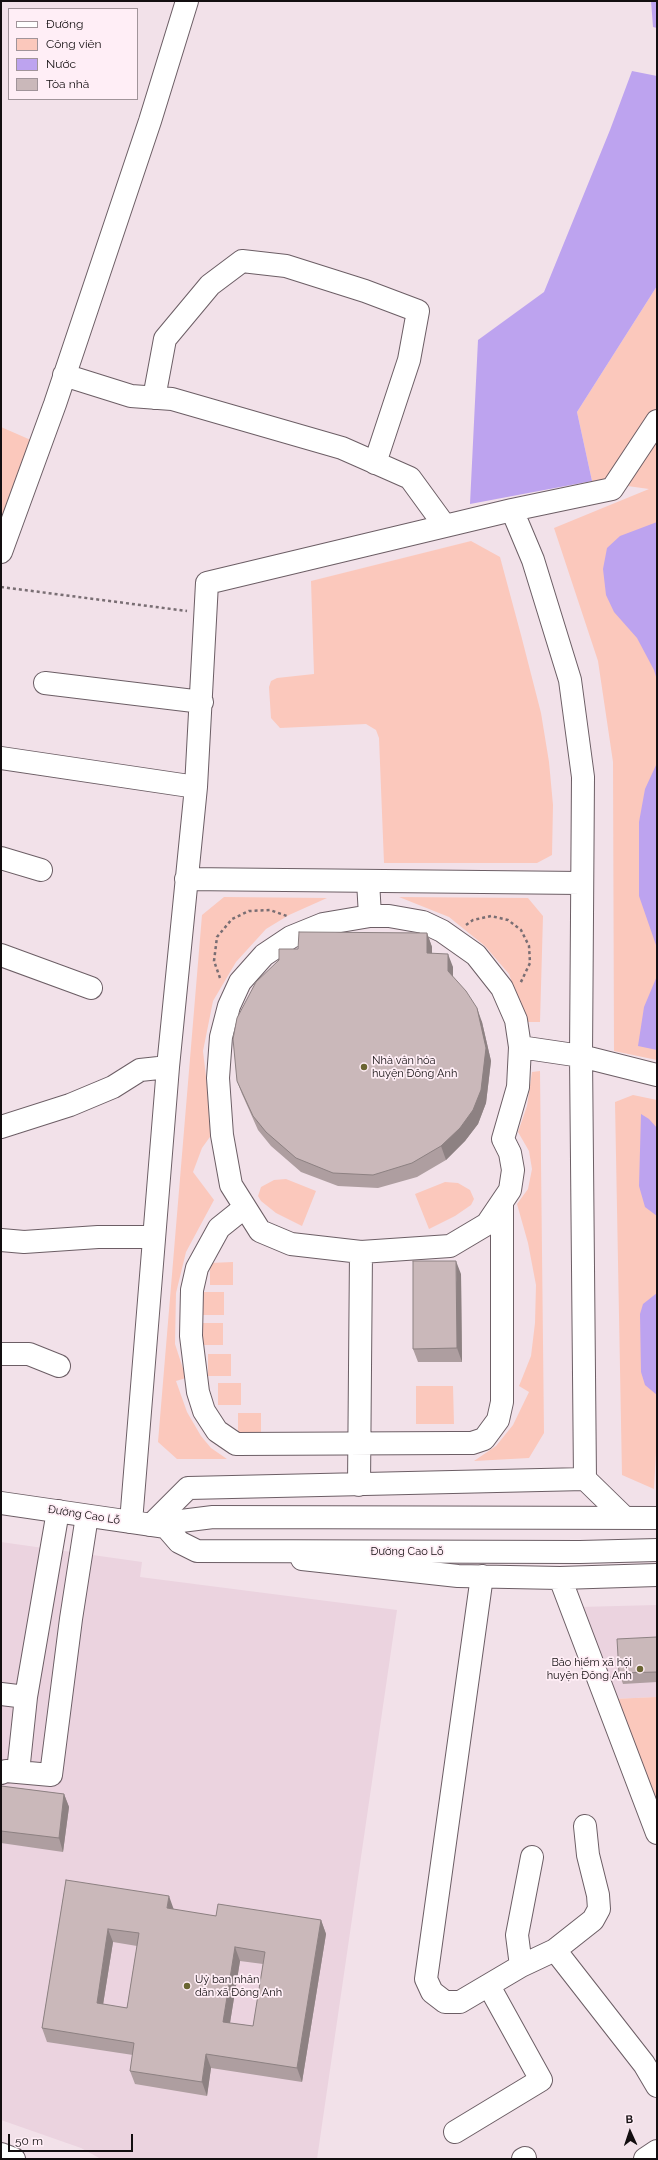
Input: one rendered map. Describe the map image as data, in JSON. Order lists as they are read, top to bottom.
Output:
{
  "streets": {
    "street": ["Đường Cao Lỗ"]
  },
  "places": ["Nhà văn hóa huyện Đông Anh", "Bảo hiểm xã hội huyện Đông Anh", "Uỷ ban nhân dân xã Đông Anh"],
  "legend": [
    "Đường",
    "Công viên",
    "Nước",
    "Tòa nhà"
  ],
  "scale_bar": "50 m",
  "north": "top"
}
